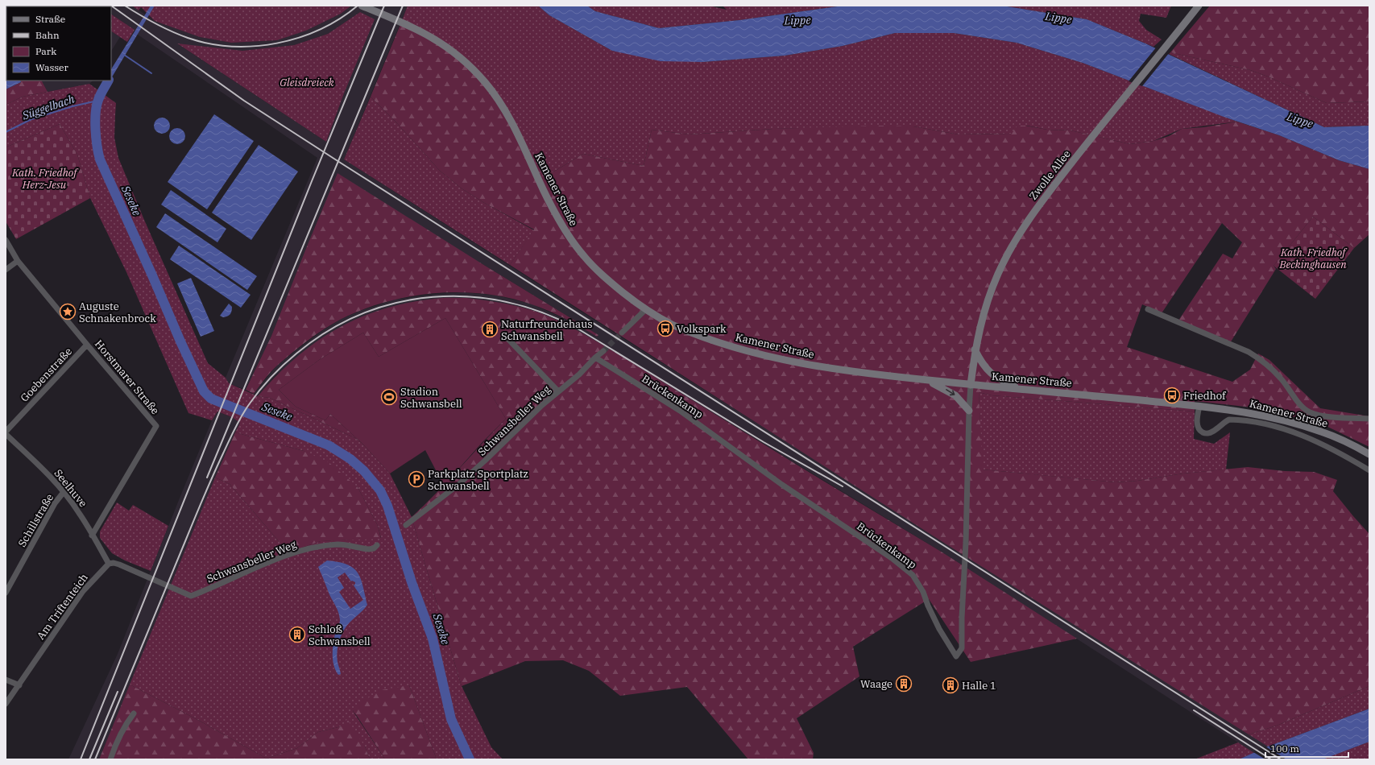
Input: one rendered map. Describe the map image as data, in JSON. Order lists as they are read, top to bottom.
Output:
{
  "streets": {
    "main road": ["Zwolle Allee", "Kamener Straße"],
    "street": [
      "Goebenstraße",
      "Horstmarer Straße",
      "Brückenkamp",
      "Schwansbeller Weg",
      "Seelhuve",
      "Schillstraße",
      "Am Triftenteich"
    ]
  },
  "crossings": [
    ["Zwolle Allee", "Kamener Straße"],
    ["Zwolle Allee", "Brückenkamp"],
    ["Kamener Straße", "Brückenkamp"],
    ["Goebenstraße", "Horstmarer Straße"],
    ["Goebenstraße", "Seelhuve"],
    ["Horstmarer Straße", "Seelhuve"],
    ["Brückenkamp", "Schwansbeller Weg"],
    ["Schwansbeller Weg", "Seelhuve"],
    ["Schwansbeller Weg", "Am Triftenteich"],
    ["Seelhuve", "Schillstraße"],
    ["Seelhuve", "Am Triftenteich"]
  ],
  "water": ["Lippe", "Süggelbach", "Seseke"],
  "parks": ["Gleisdreieck", "Kath. Friedhof Herz-Jesu", "Kath. Friedhof Beckinghausen"],
  "places": {
    "place": ["Auguste Schnakenbrock"],
    "bus stop": ["Volkspark", "Friedhof"],
    "building": [
      "Naturfreundehaus Schwansbell",
      "Schloß Schwansbell",
      "Waage",
      "Halle 1"
    ],
    "sports": ["Stadion Schwansbell"],
    "parking": ["Parkplatz Sportplatz Schwansbell"]
  },
  "legend": [
    "Straße",
    "Bahn",
    "Park",
    "Wasser"
  ],
  "scale_bar": "100 m"
}
